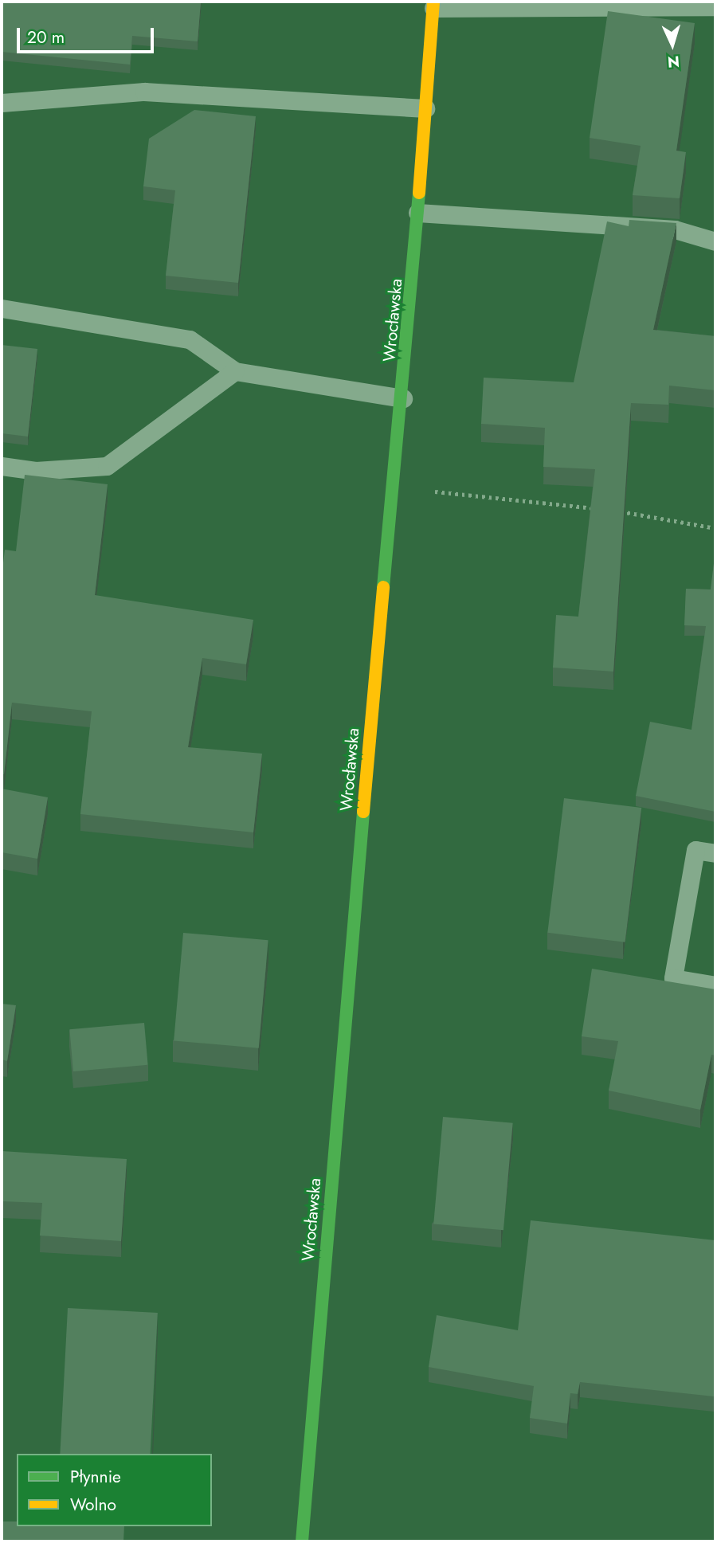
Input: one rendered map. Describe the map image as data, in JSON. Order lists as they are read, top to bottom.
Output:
{
  "streets": {
    "main road": ["Wrocławska"]
  },
  "legend": ["Płynnie", "Wolno"],
  "scale_bar": "20 m",
  "north": "bottom"
}
